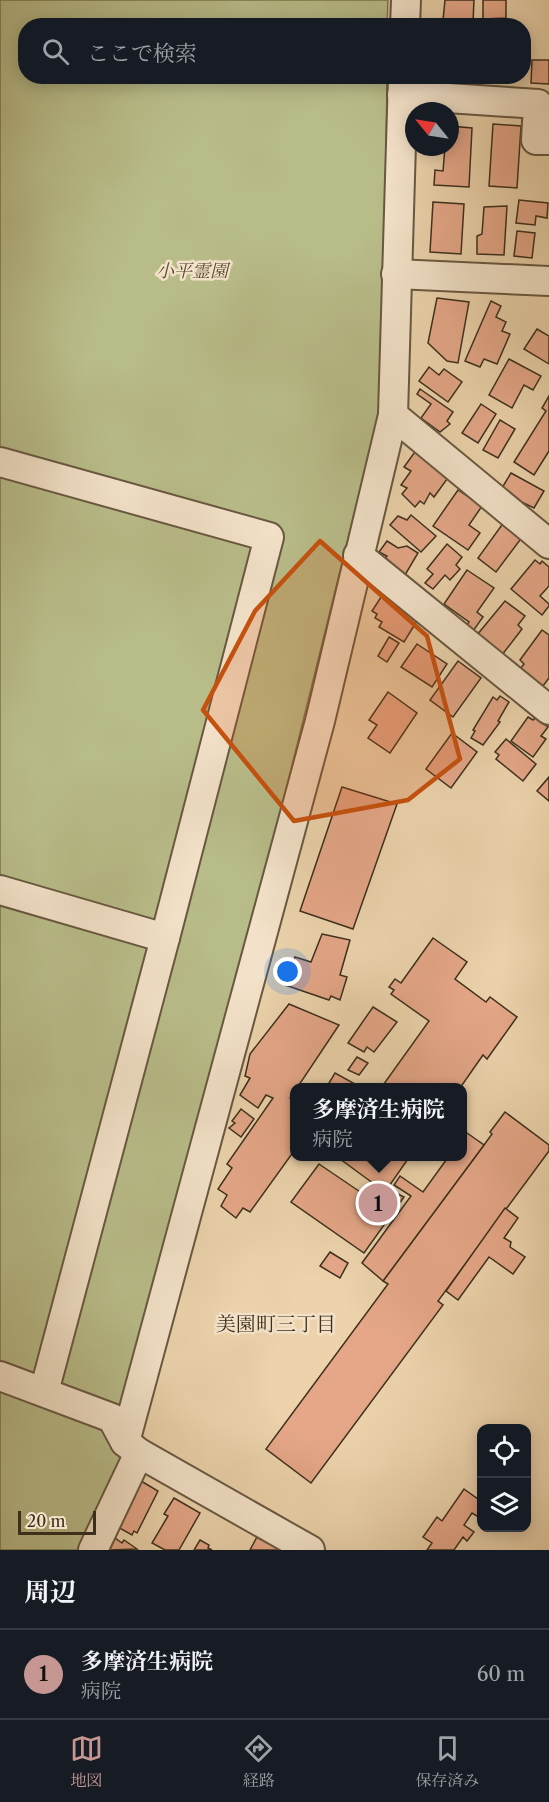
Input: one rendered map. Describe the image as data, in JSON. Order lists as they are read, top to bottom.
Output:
{
  "districts": ["美園町三丁目"],
  "parks": ["小平霊園"],
  "scale_bar": "20 m",
  "north": "top left",
  "page": {
    "search": "ここで検索",
    "popup": ["多摩済生病院", "病院"],
    "pins": "1",
    "scale": "20 m",
    "heading": "周辺",
    "list": [
      {
        "mark": "1",
        "name": "多摩済生病院",
        "note": "病院",
        "value": "60 m"
      }
    ],
    "nav": ["地図", "経路", "保存済み"]
  }
}
